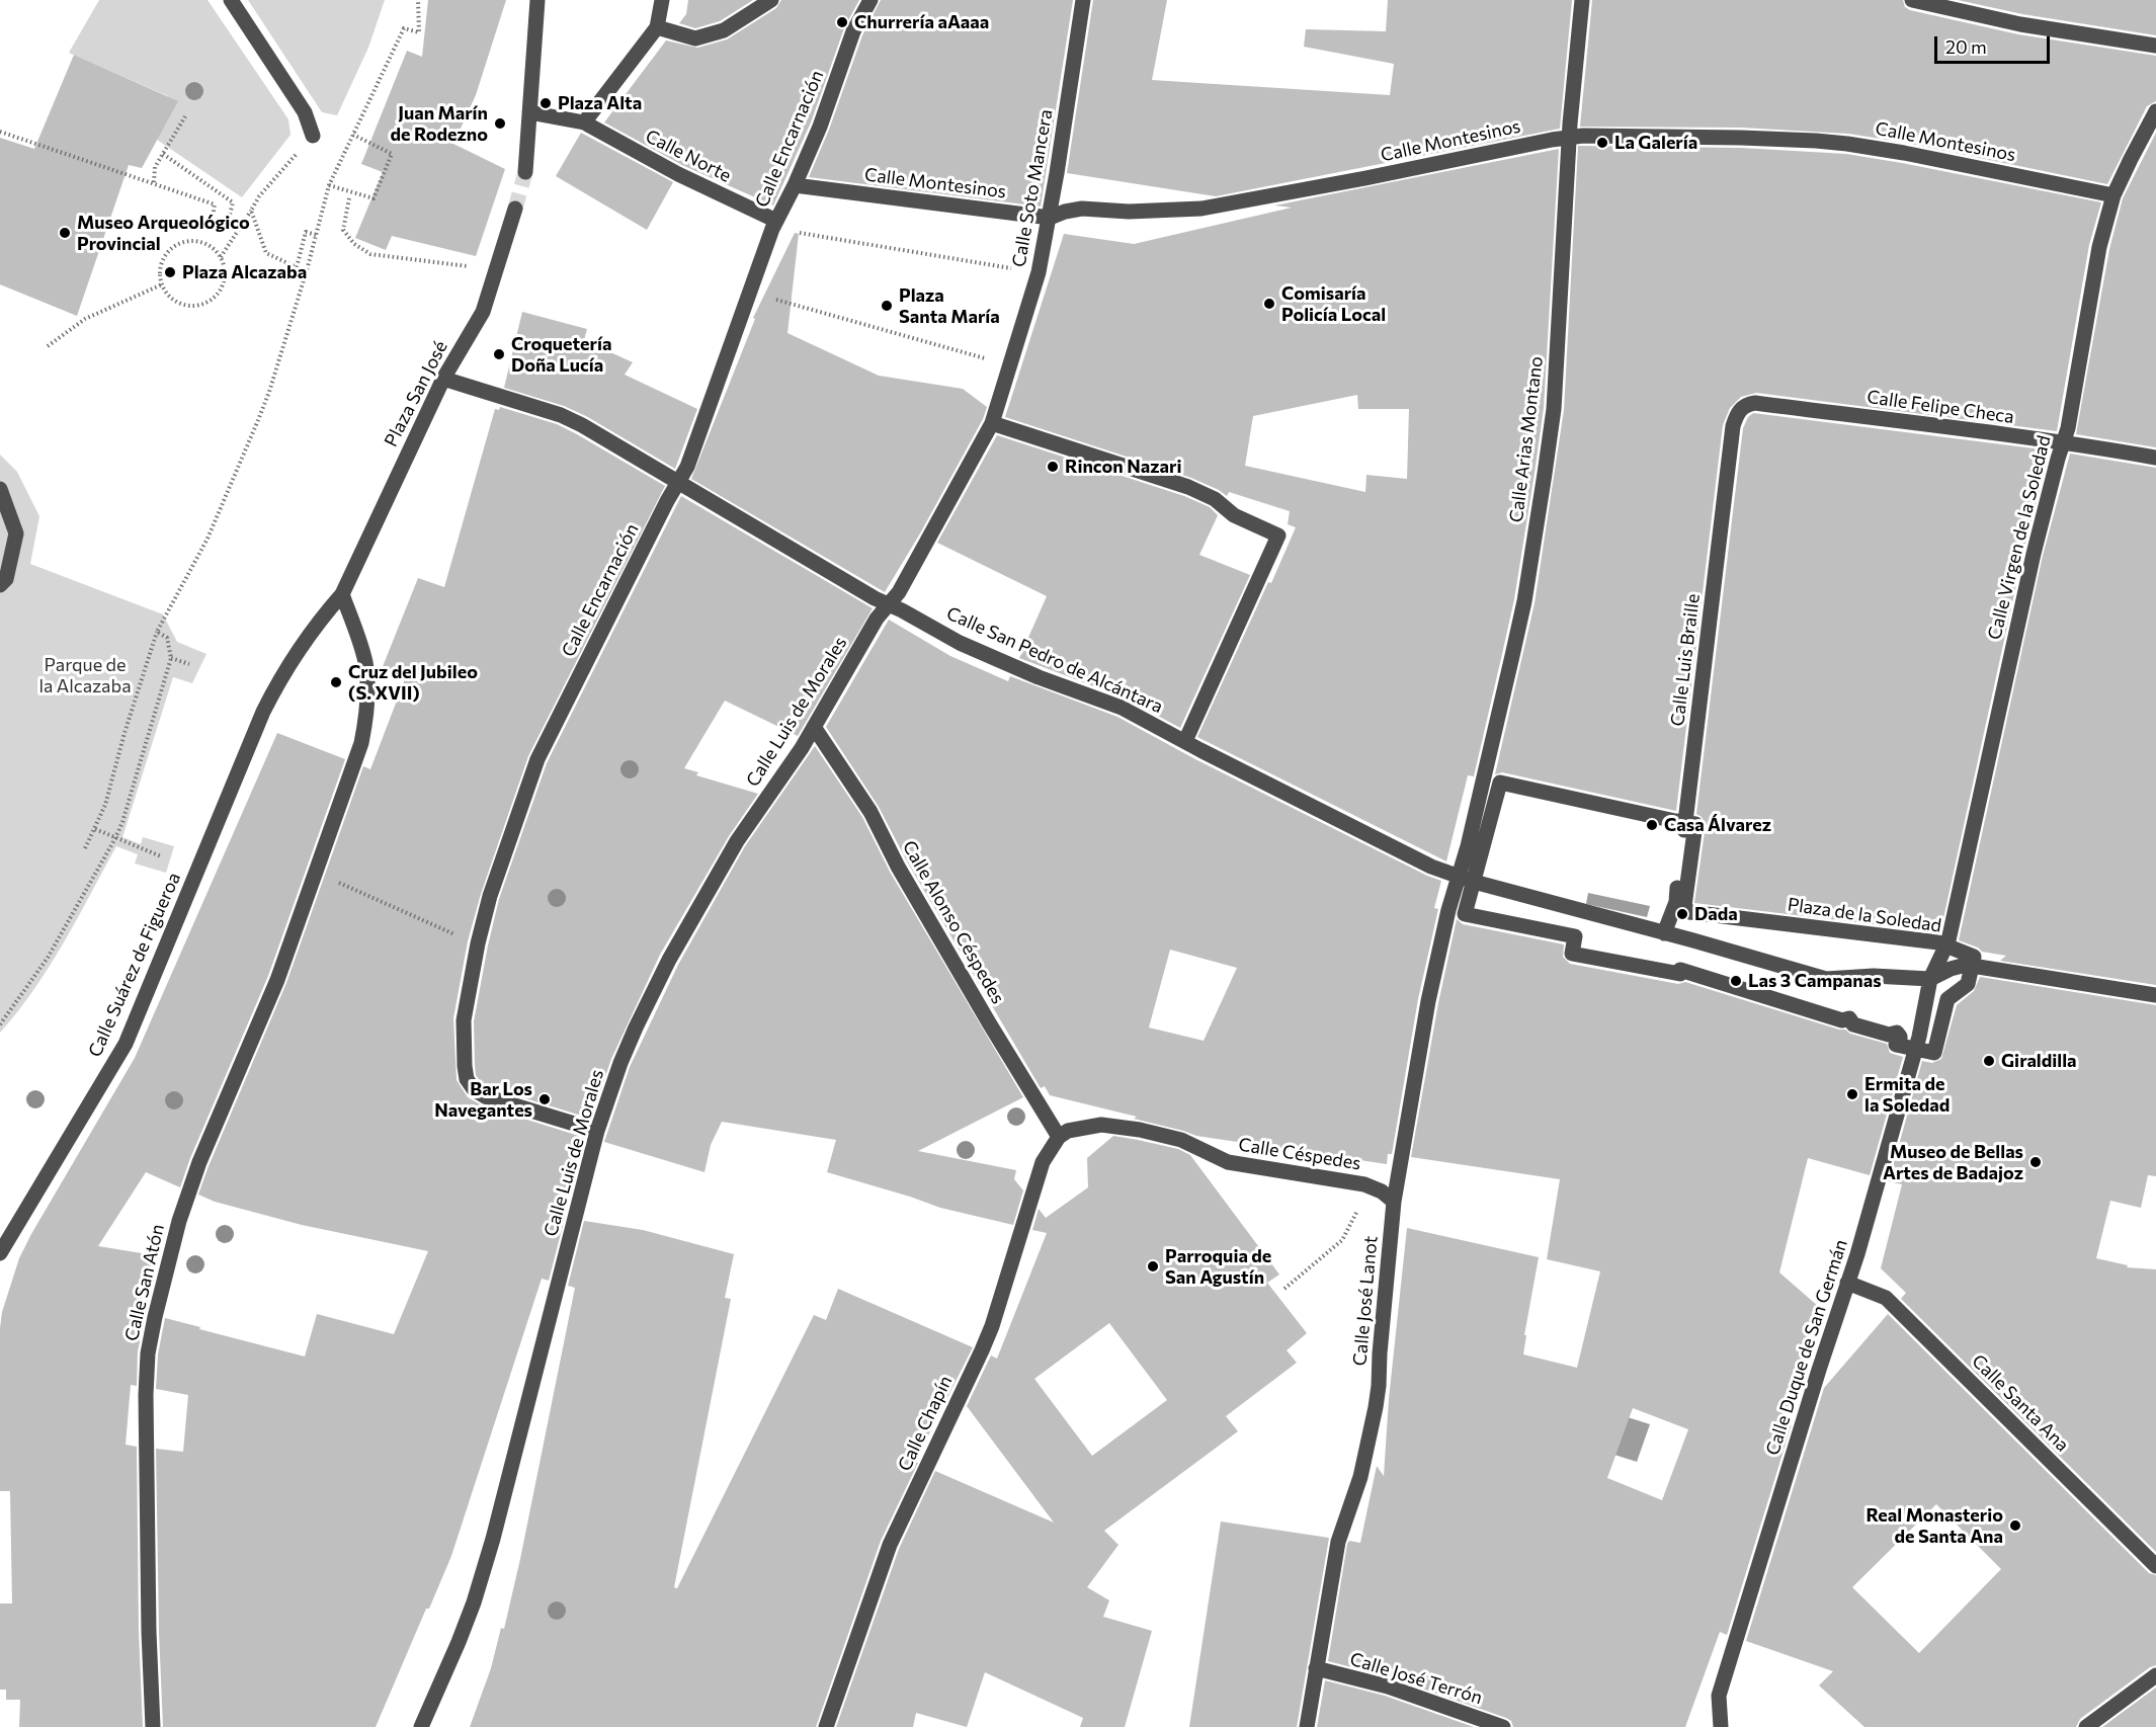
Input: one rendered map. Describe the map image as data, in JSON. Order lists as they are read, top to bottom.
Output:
{
  "streets": {
    "street": [
      "Calle Encarnación",
      "Calle Montesinos",
      "Calle Norte",
      "Calle Soto Mancera",
      "Plaza San José",
      "Calle Felipe Checa",
      "Calle Arias Montano",
      "Calle Virgen de la Soledad",
      "Calle San Pedro de Alcántara",
      "Calle Luis Braille",
      "Calle Luis de Morales",
      "Plaza de la Soledad",
      "Calle Alonso Céspedes",
      "Calle Suárez de Figueroa",
      "Calle Céspedes",
      "Calle San Atón",
      "Calle José Lanot",
      "Calle Duque de San Germán",
      "Calle Santa Ana",
      "Calle Chapín",
      "Calle José Terrón"
    ]
  },
  "crossings": [
    ["Calle Encarnación", "Calle Montesinos"],
    ["Calle Encarnación", "Calle Norte"],
    ["Calle Encarnación", "Calle San Pedro de Alcántara"],
    ["Calle Encarnación", "Calle Luis de Morales"],
    ["Calle Montesinos", "Calle Soto Mancera"],
    ["Calle Montesinos", "Calle Arias Montano"],
    ["Calle Montesinos", "Calle Virgen de la Soledad"],
    ["Calle Soto Mancera", "Calle San Pedro de Alcántara"],
    ["Calle Soto Mancera", "Calle Luis de Morales"],
    ["Plaza San José", "Calle San Pedro de Alcántara"],
    ["Plaza San José", "Calle Suárez de Figueroa"],
    ["Calle Felipe Checa", "Calle Virgen de la Soledad"],
    ["Calle Felipe Checa", "Calle Luis Braille"],
    ["Calle Arias Montano", "Calle San Pedro de Alcántara"],
    ["Calle Arias Montano", "Calle José Lanot"],
    ["Calle Virgen de la Soledad", "Plaza de la Soledad"],
    ["Calle Virgen de la Soledad", "Calle Duque de San Germán"],
    ["Calle San Pedro de Alcántara", "Calle Luis de Morales"],
    ["Calle San Pedro de Alcántara", "Calle José Lanot"],
    ["Calle Luis Braille", "Plaza de la Soledad"],
    ["Calle Luis de Morales", "Calle Alonso Céspedes"],
    ["Calle Alonso Céspedes", "Calle Céspedes"],
    ["Calle Alonso Céspedes", "Calle Chapín"],
    ["Calle Céspedes", "Calle José Lanot"],
    ["Calle Céspedes", "Calle Chapín"],
    ["Calle José Lanot", "Calle José Terrón"],
    ["Calle Duque de San Germán", "Calle Santa Ana"]
  ],
  "parks": ["Parque de la Alcazaba"],
  "places": [
    "Churrería aAaaa",
    "Plaza Alta",
    "Juan Marín de Rodezno",
    "La Galería",
    "Museo Arqueológico Provincial",
    "Plaza Alcazaba",
    "Comisaría Policía Local",
    "Plaza Santa María",
    "Croquetería Doña Lucía",
    "Rincon Nazari",
    "Cruz del Jubileo (S. XVII)",
    "Casa Álvarez",
    "Dada",
    "Las 3 Campanas",
    "Giraldilla",
    "Ermita de la Soledad",
    "Bar Los Navegantes",
    "Museo de Bellas Artes de Badajoz",
    "Parroquia de San Agustín",
    "Real Monasterio de Santa Ana"
  ],
  "scale_bar": "20 m"
}
